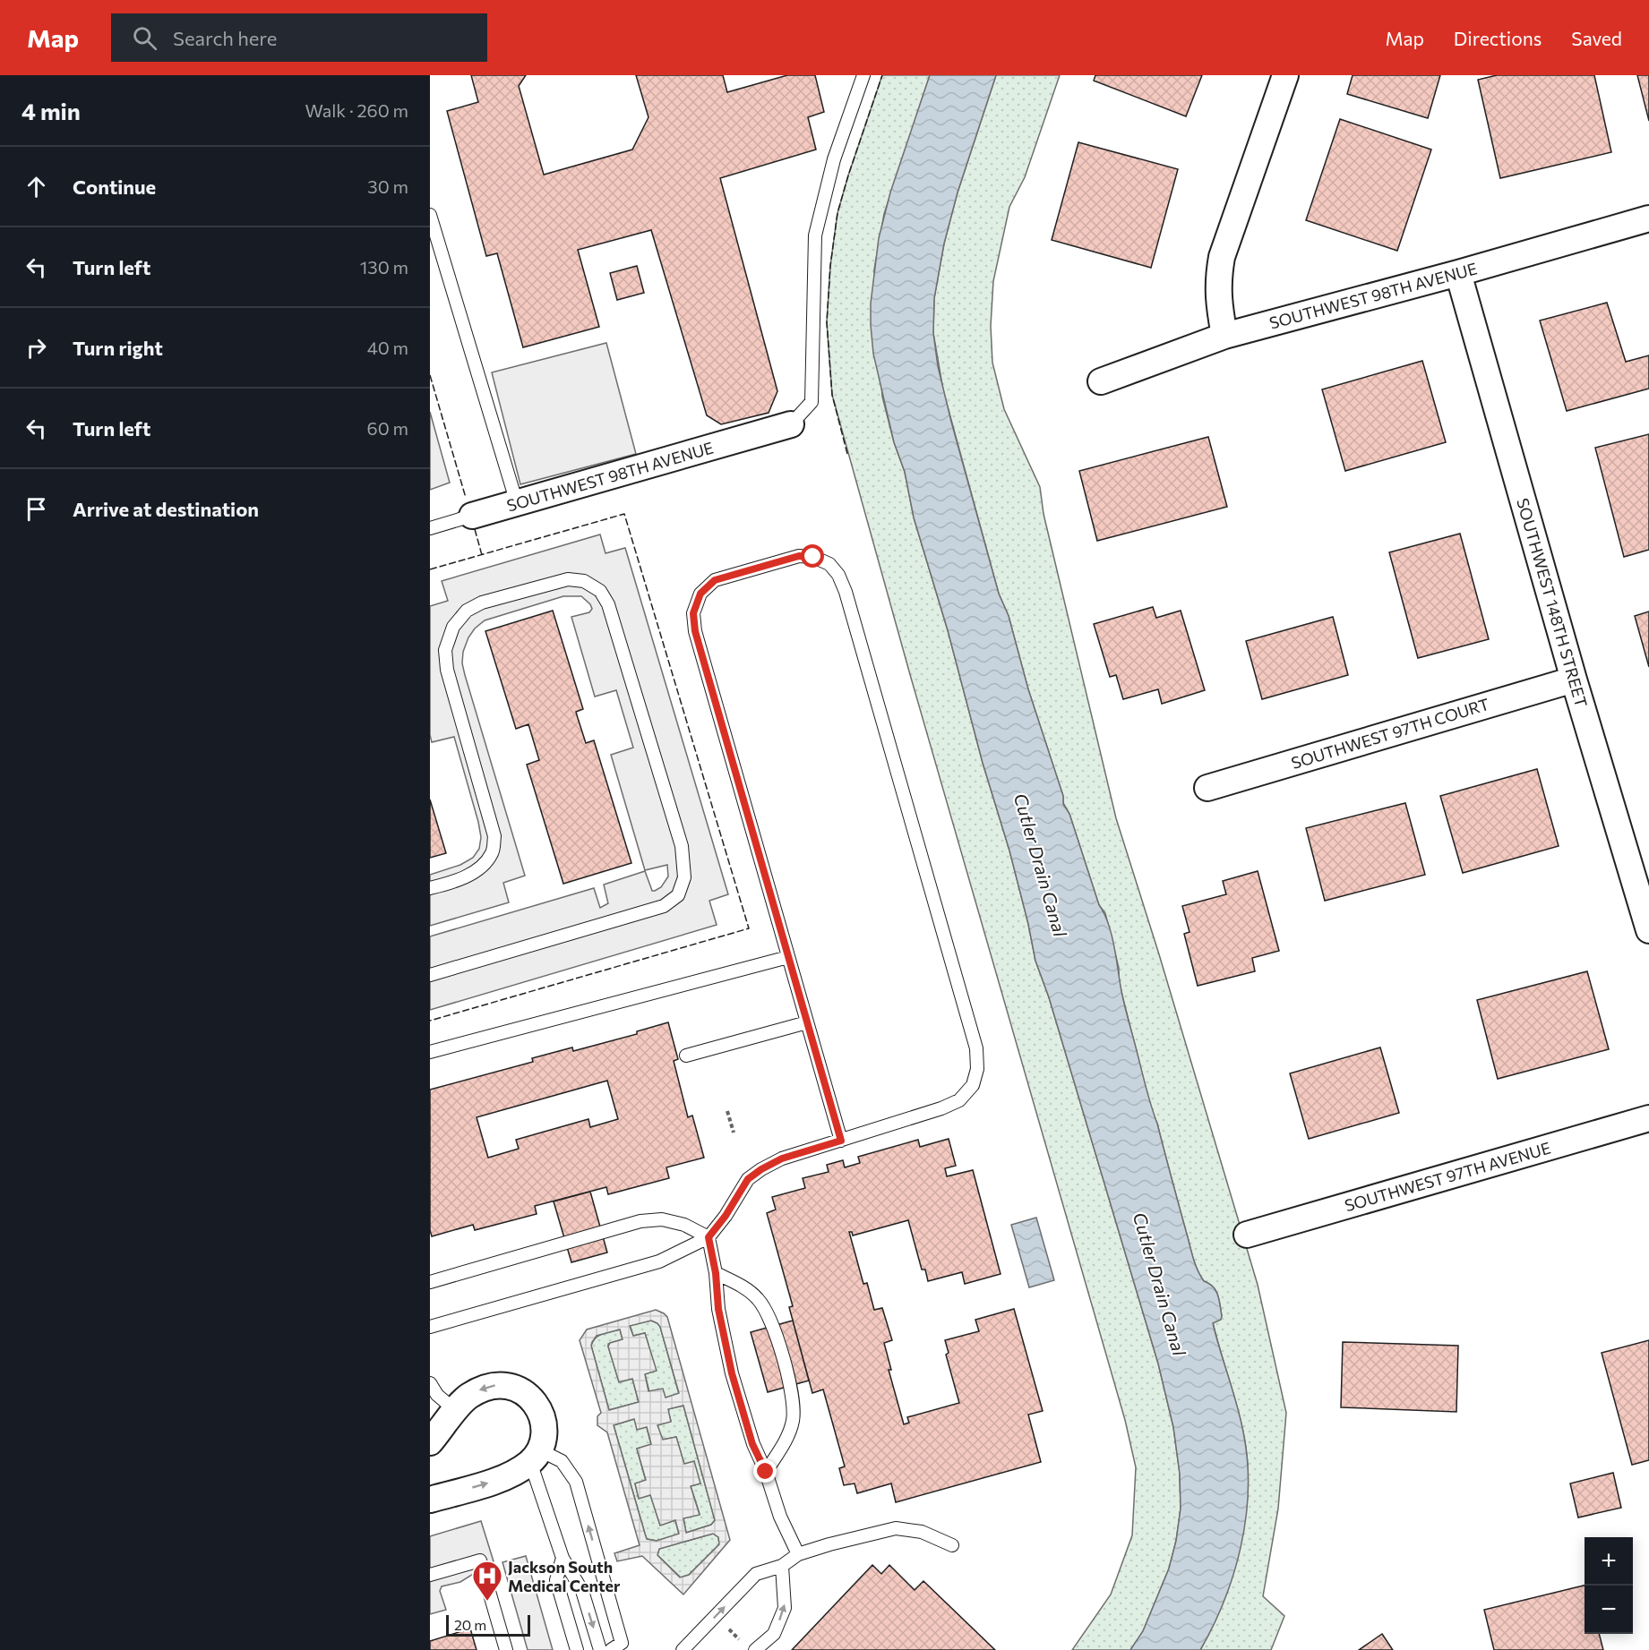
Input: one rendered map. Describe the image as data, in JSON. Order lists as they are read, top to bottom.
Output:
{
  "streets": {
    "street": [
      "SOUTHWEST 98TH AVENUE",
      "SOUTHWEST 148TH STREET",
      "SOUTHWEST 97TH COURT",
      "SOUTHWEST 97TH AVENUE"
    ]
  },
  "crossings": [
    ["SOUTHWEST 98TH AVENUE", "SOUTHWEST 148TH STREET"],
    ["SOUTHWEST 148TH STREET", "SOUTHWEST 97TH COURT"]
  ],
  "water": ["Cutler Drain Canal"],
  "places": {
    "hospital": ["Jackson South Medical Center"]
  },
  "scale_bar": "20 m",
  "page": {
    "header": "Map",
    "search": "Search here",
    "nav": ["Map", "Directions", "Saved"],
    "heading": ["4 min", "Walk · 260 m"],
    "list": [
      ["Continue", "30 m"],
      ["Turn left", "130 m"],
      ["Turn right", "40 m"],
      ["Turn left", "60 m"],
      "Arrive at destination"
    ],
    "map_buttons": ["+", "−"],
    "scale": "20 m"
  }
}
